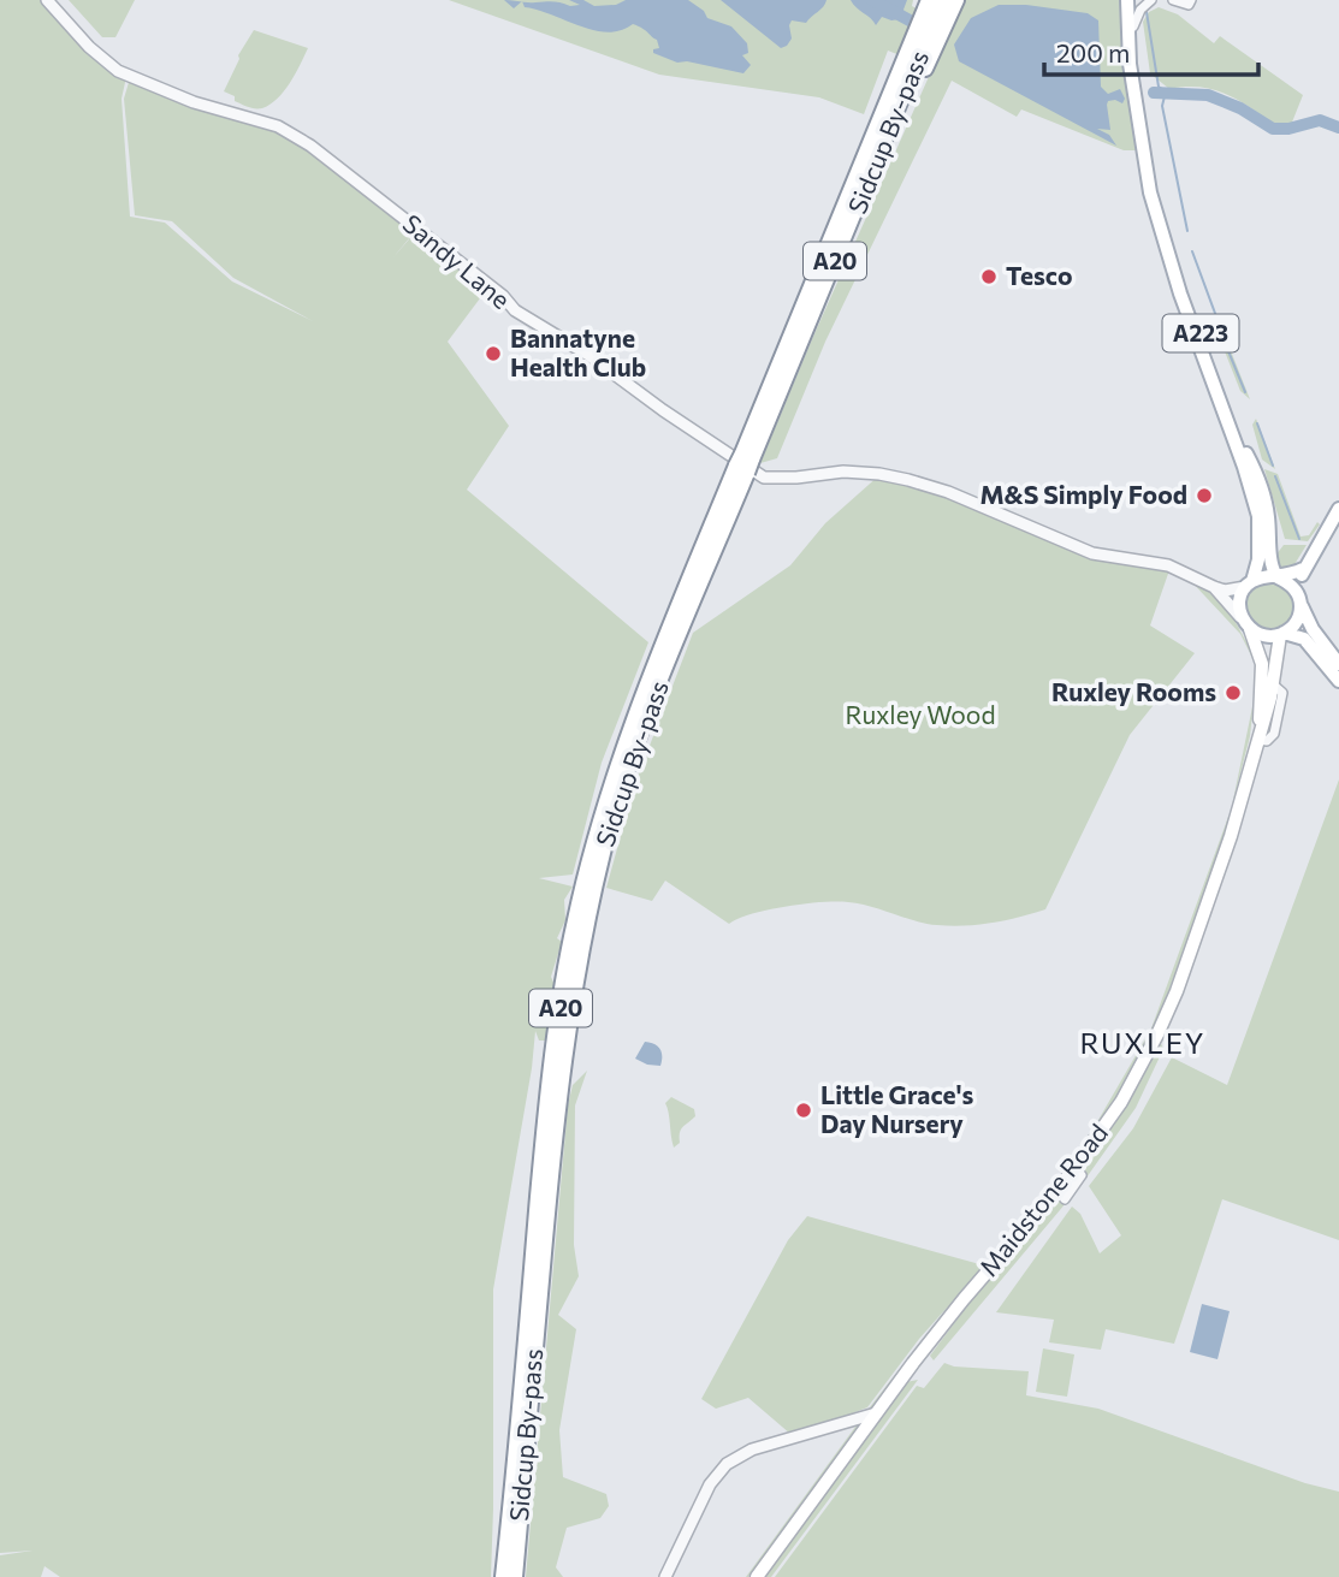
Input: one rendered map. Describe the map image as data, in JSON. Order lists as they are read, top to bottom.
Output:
{
  "streets": {
    "highway": ["Sidcup By-pass", "A20"],
    "main road": ["A223", "Maidstone Road"],
    "street": ["Sandy Lane"]
  },
  "crossings": [
    ["Sidcup By-pass", "A20"],
    ["Sandy Lane", "A223"],
    ["Sandy Lane", "Maidstone Road"],
    ["A223", "Maidstone Road"]
  ],
  "districts": ["RUXLEY"],
  "parks": ["Ruxley Wood"],
  "places": [
    "Tesco",
    "Bannatyne Health Club",
    "M&S Simply Food",
    "Ruxley Rooms",
    "Little Grace's Day Nursery"
  ],
  "scale_bar": "200 m"
}
